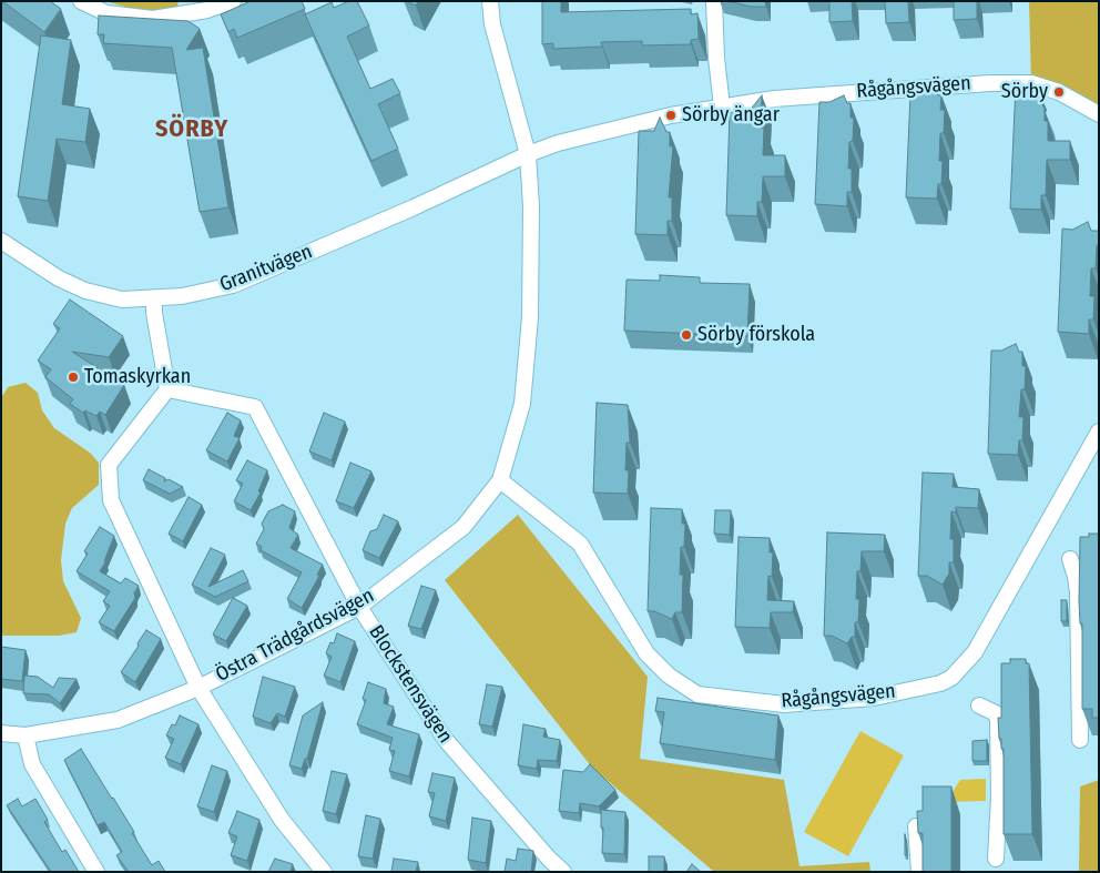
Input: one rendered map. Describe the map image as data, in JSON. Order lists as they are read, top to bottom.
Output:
{
  "streets": {
    "street": [
      "Rågångsvägen",
      "Granitvägen",
      "Östra Trädgårdsvägen",
      "Blockstensvägen"
    ]
  },
  "crossings": [
    ["Rågångsvägen", "Granitvägen"],
    ["Rågångsvägen", "Östra Trädgårdsvägen"],
    ["Granitvägen", "Östra Trädgårdsvägen"],
    ["Östra Trädgårdsvägen", "Blockstensvägen"]
  ],
  "districts": ["SÖRBY"],
  "places": [
    "Sörby",
    "Sörby ängar",
    "Sörby förskola",
    "Tomaskyrkan"
  ]
}
